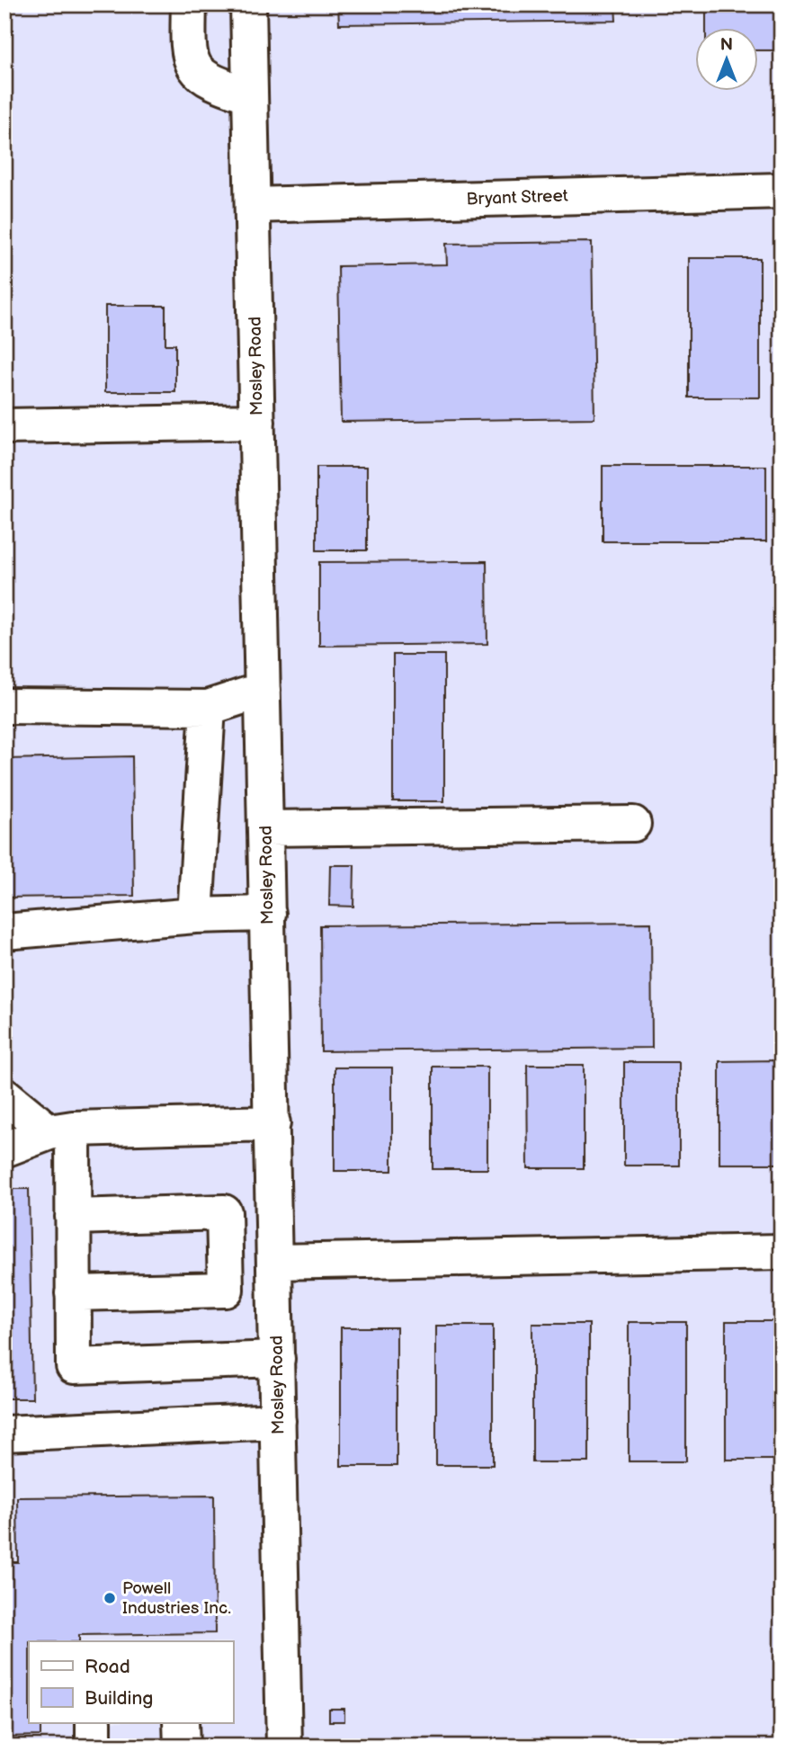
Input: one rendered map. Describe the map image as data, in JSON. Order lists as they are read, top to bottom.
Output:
{
  "streets": {
    "street": ["Bryant Street", "Mosley Road"]
  },
  "crossings": [
    ["Bryant Street", "Mosley Road"]
  ],
  "places": ["Powell Industries Inc."],
  "legend": ["Road", "Building"],
  "north": "top"
}
